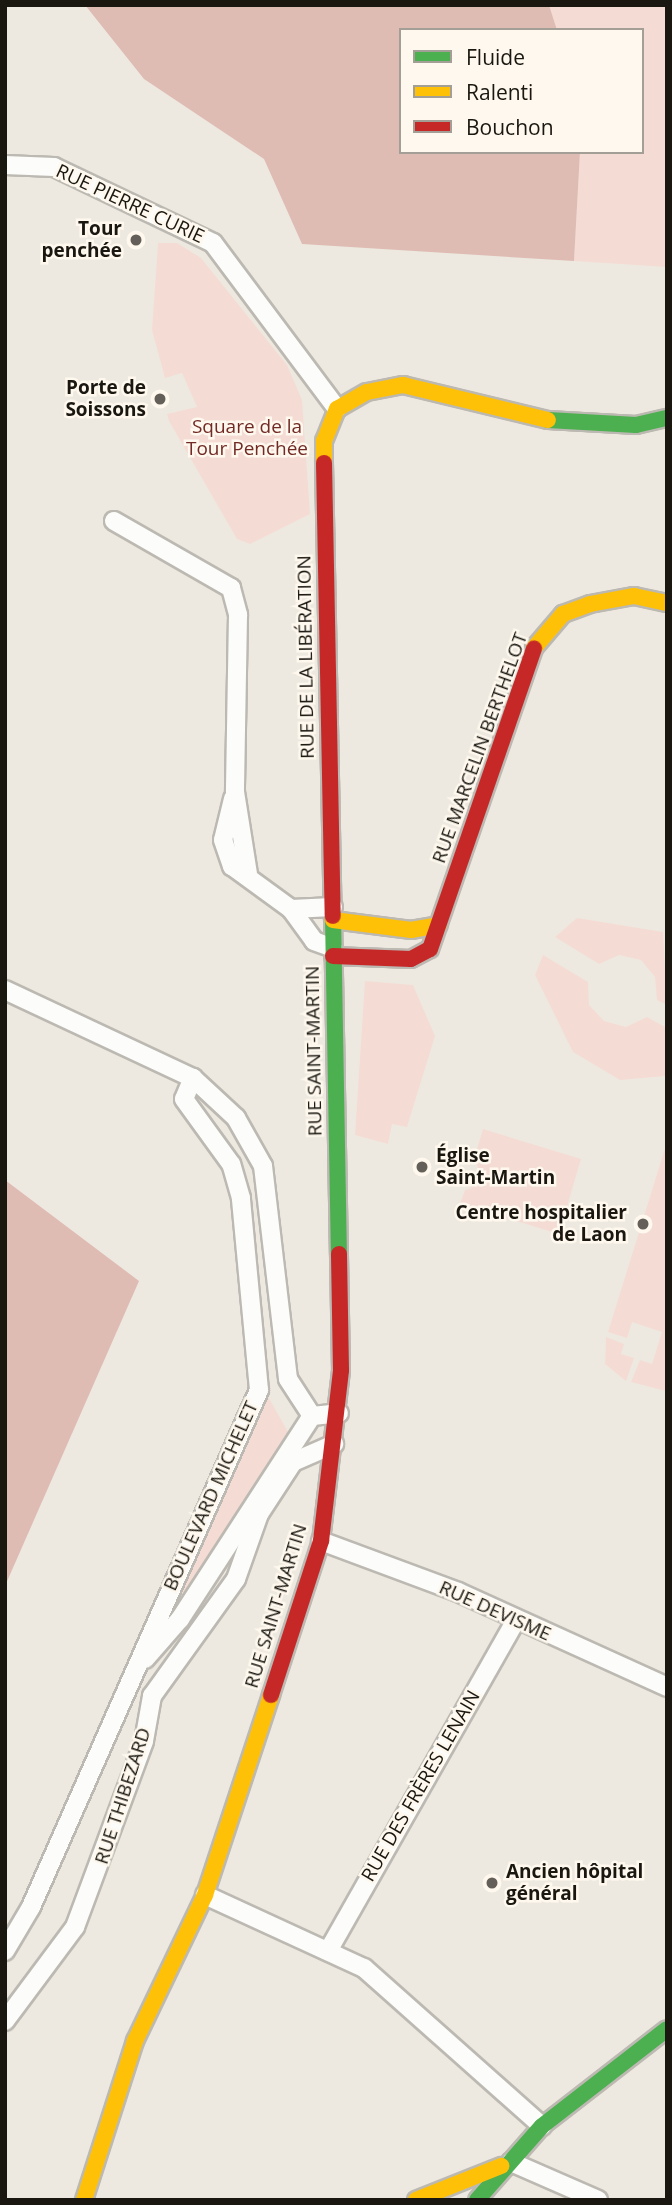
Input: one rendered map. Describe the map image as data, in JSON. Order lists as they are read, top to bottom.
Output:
{
  "streets": {
    "main road": ["RUE DE LA LIBÉRATION", "RUE MARCELIN BERTHELOT", "RUE SAINT-MARTIN"],
    "street": [
      "RUE PIERRE CURIE",
      "BOULEVARD MICHELET",
      "RUE DEVISME",
      "RUE DES FRÈRES LENAIN",
      "RUE THIBEZARD"
    ]
  },
  "crossings": [
    ["RUE PIERRE CURIE", "RUE DE LA LIBÉRATION"],
    ["RUE DE LA LIBÉRATION", "RUE SAINT-MARTIN"],
    ["RUE MARCELIN BERTHELOT", "RUE SAINT-MARTIN"],
    ["RUE SAINT-MARTIN", "RUE DEVISME"],
    ["RUE SAINT-MARTIN", "RUE THIBEZARD"],
    ["RUE DEVISME", "RUE DES FRÈRES LENAIN"]
  ],
  "parks": ["Square de la Tour Penchée"],
  "places": [
    "Tour penchée",
    "Porte de Soissons",
    "Église Saint-Martin",
    "Centre hospitalier de Laon",
    "Ancien hôpital général"
  ],
  "legend": ["Fluide", "Ralenti", "Bouchon"]
}
